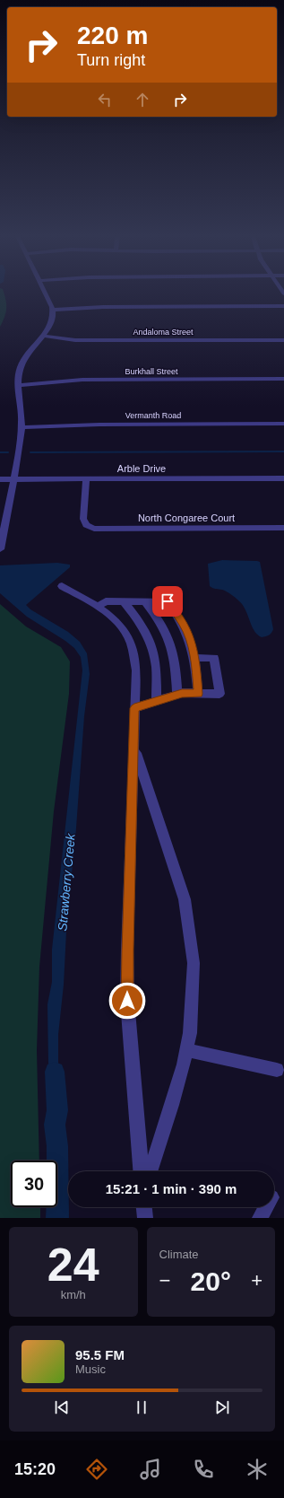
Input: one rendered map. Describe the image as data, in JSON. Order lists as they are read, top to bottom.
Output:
{
  "streets": {
    "street": [
      "Andaloma Street",
      "Burkhall Street",
      "Vermanth Road",
      "Arble Drive",
      "North Congaree Court"
    ]
  },
  "crossings": [
    ["Arble Drive", "North Congaree Court"]
  ],
  "water": ["Strawberry Creek"],
  "page": {
    "turn": ["220 m", "Turn right"],
    "limit": "30",
    "trip": "15:21 · 1 min · 390 m",
    "tile": [
      ["24", "km/h"],
      "Climate"
    ],
    "heat": ["−", "20°", "+"],
    "song": ["95.5 FM", "Music"],
    "tabs": "15:20"
  }
}
